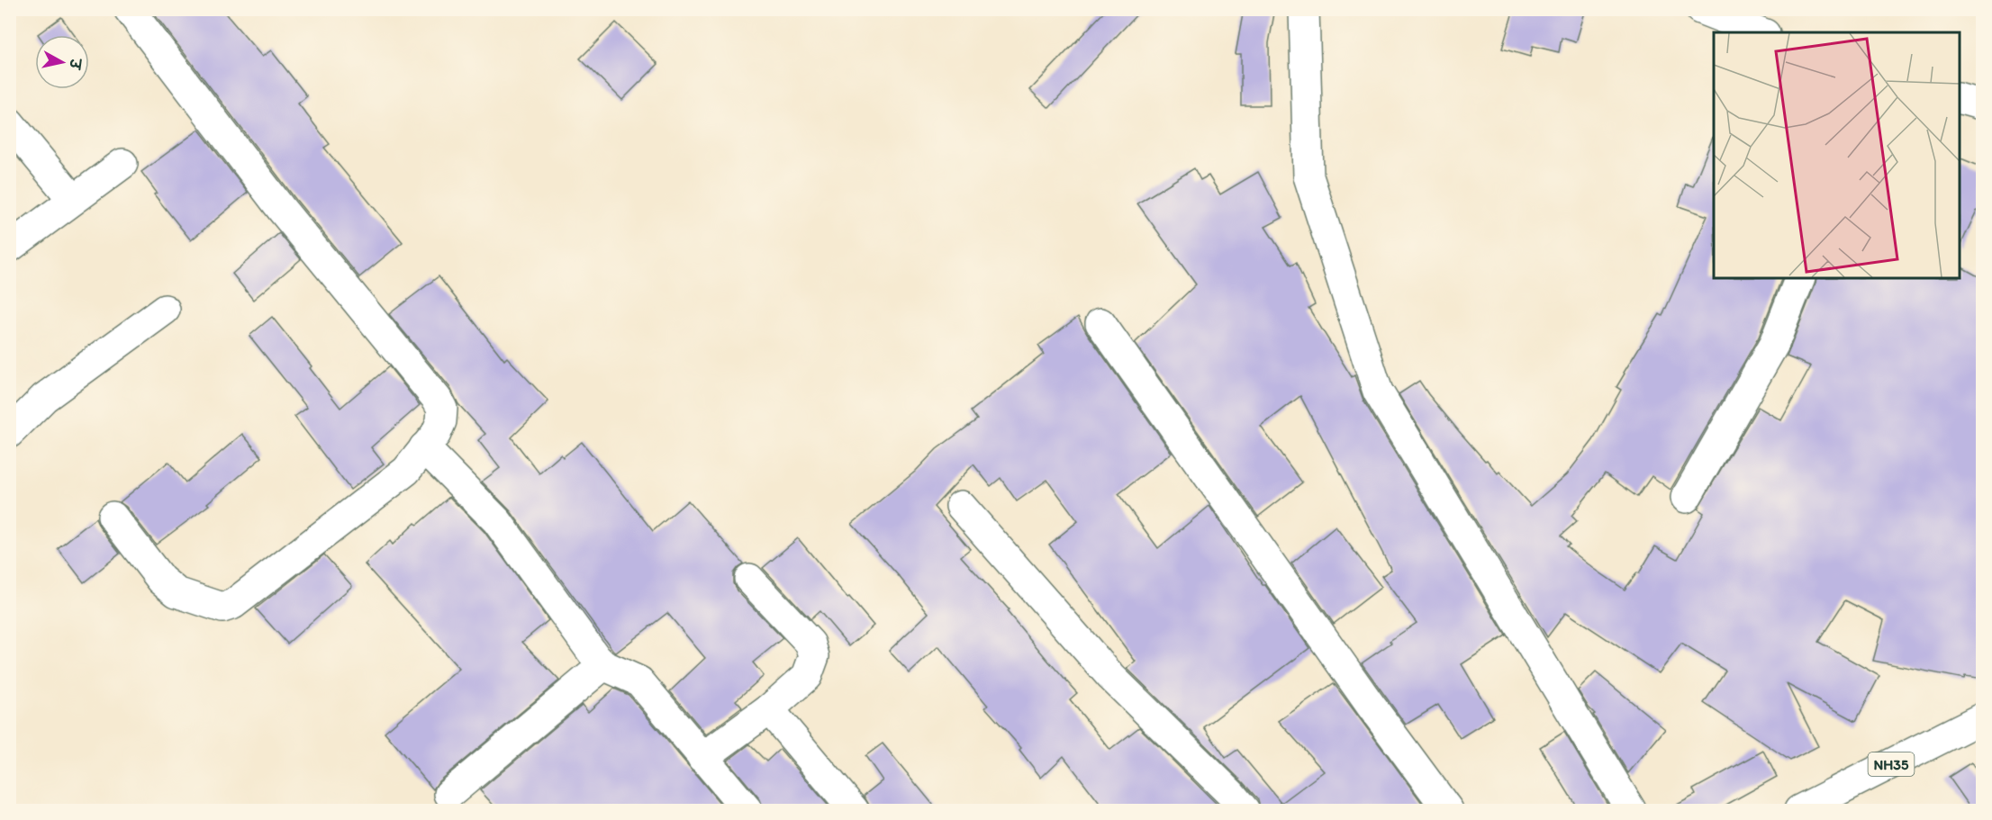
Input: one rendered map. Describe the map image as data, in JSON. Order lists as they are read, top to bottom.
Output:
{
  "streets": {
    "main road": ["NH35"]
  },
  "north": "right"
}
